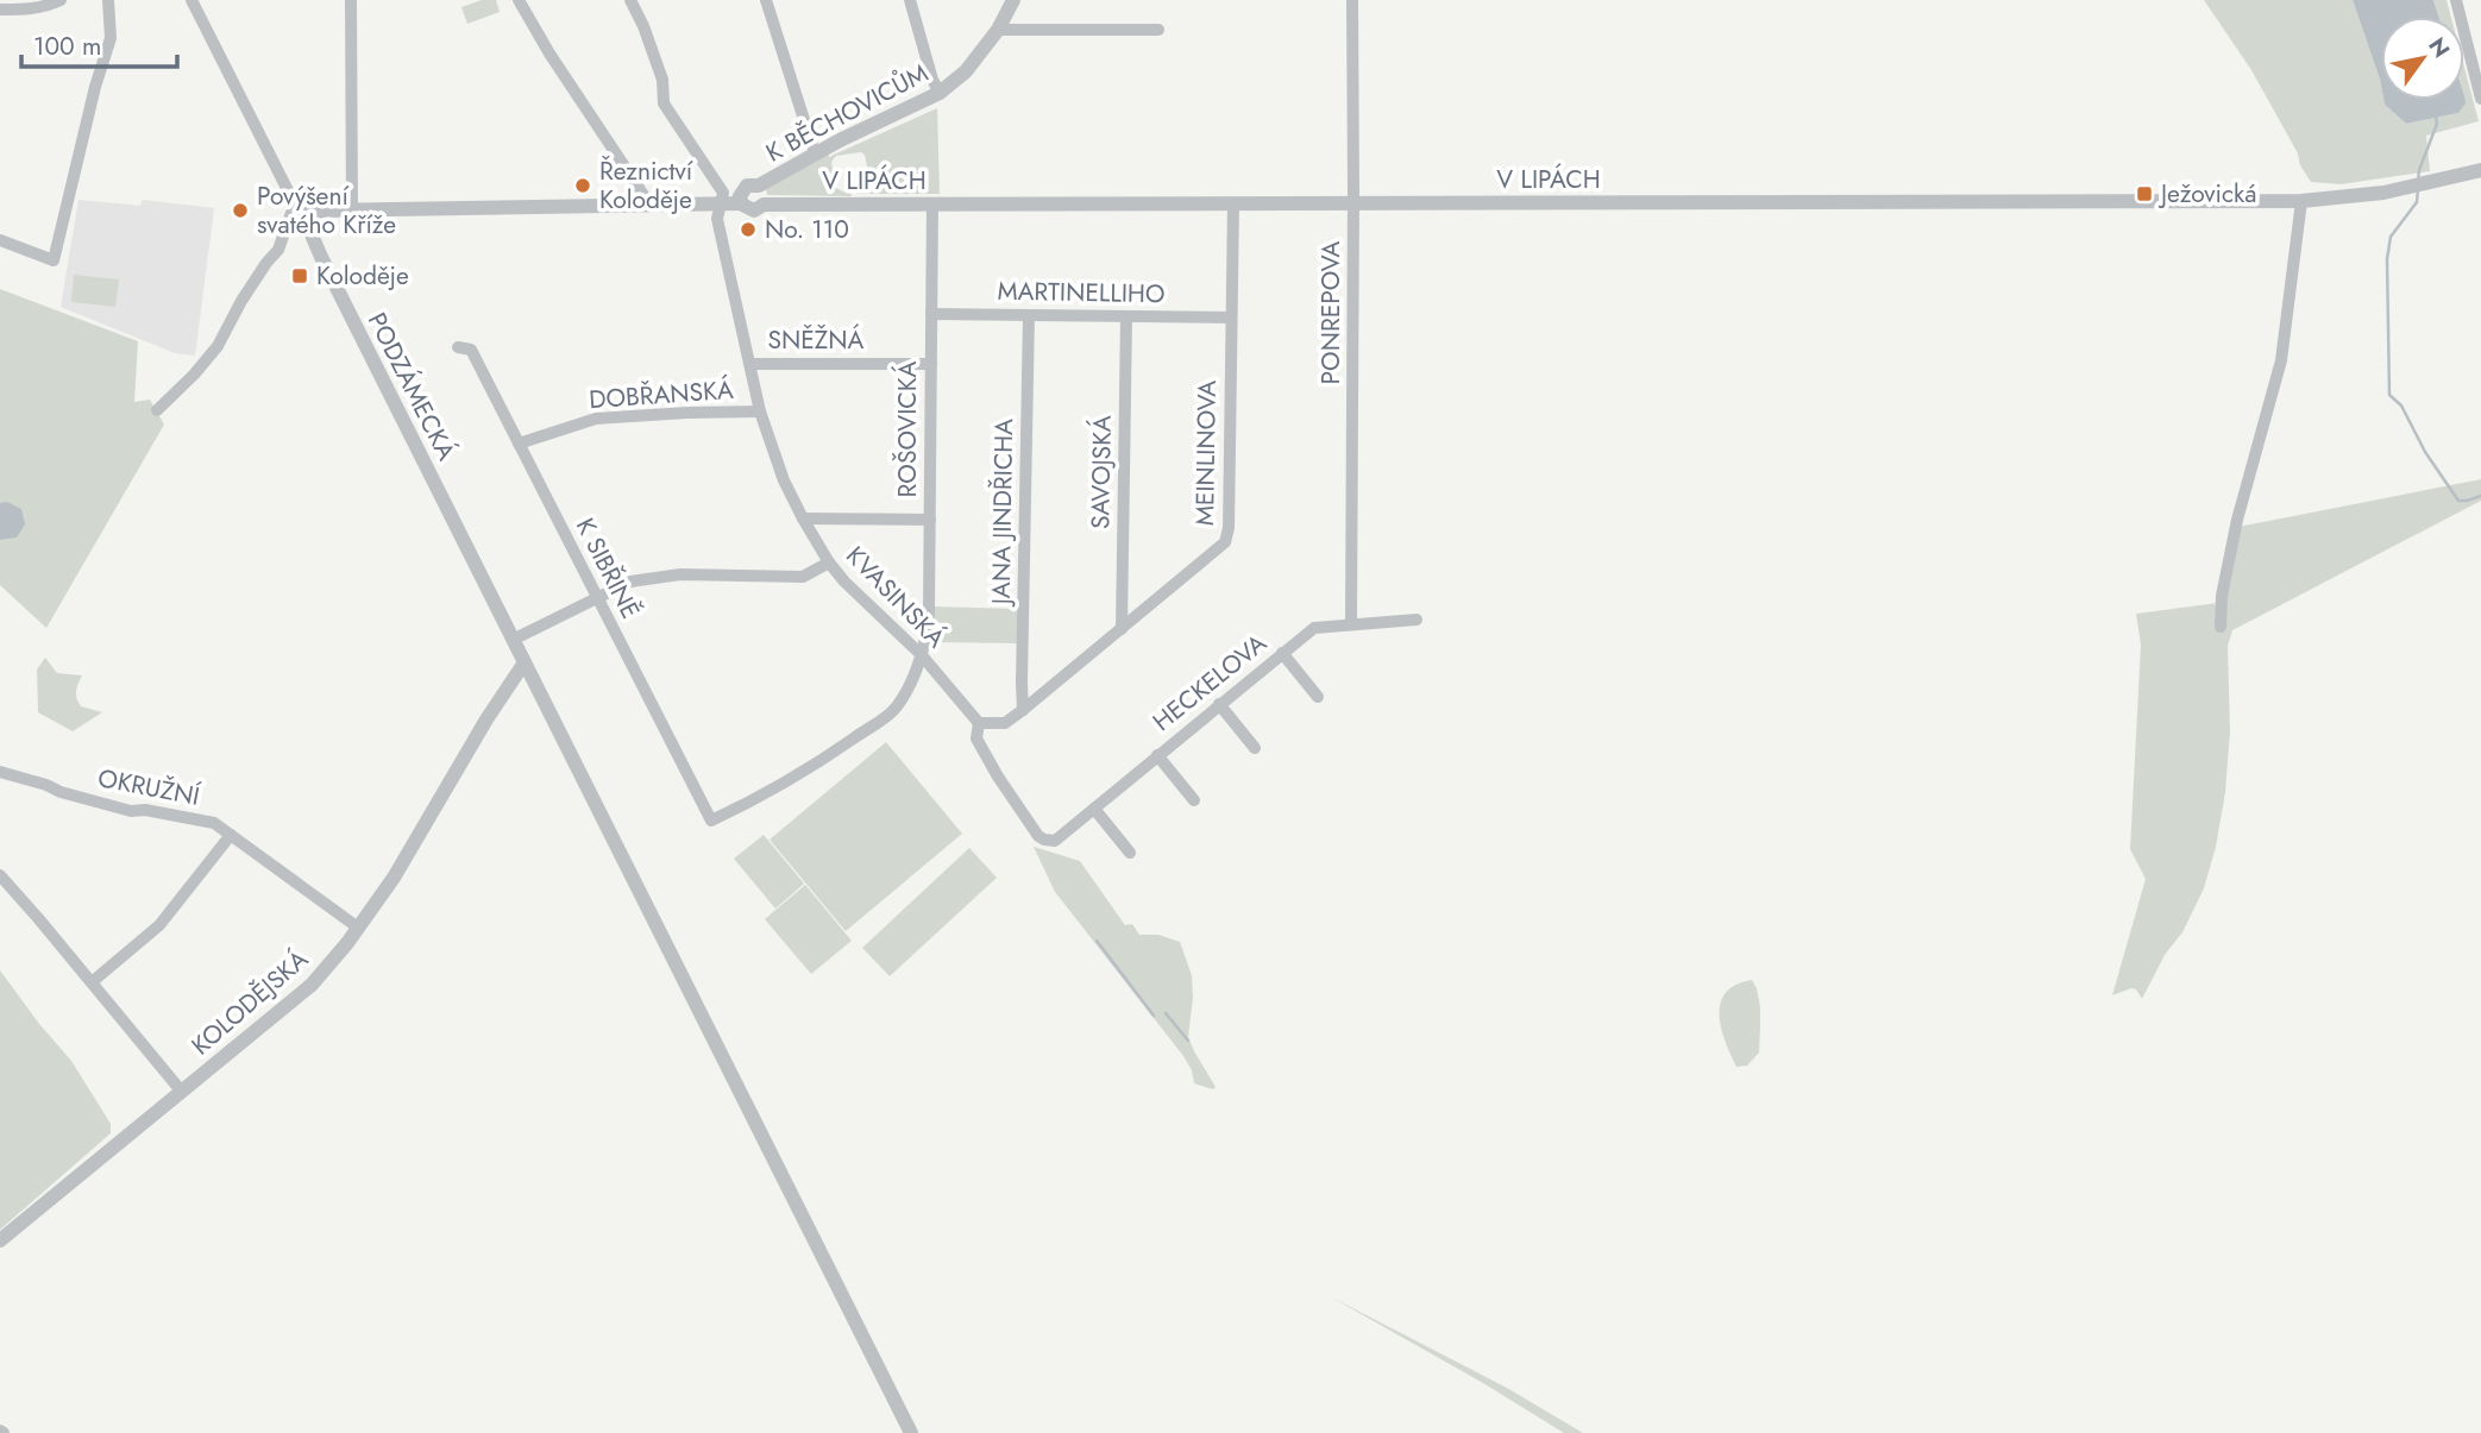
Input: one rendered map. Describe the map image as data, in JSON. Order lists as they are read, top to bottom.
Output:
{
  "streets": {
    "street": [
      "K BĚCHOVICŮM",
      "V LIPÁCH",
      "MARTINELLIHO",
      "PONREPOVA",
      "SNĚŽNÁ",
      "PODZÁMECKÁ",
      "DOBŘANSKÁ",
      "ROŠOVICKÁ",
      "MEINLINOVA",
      "SAVOJSKÁ",
      "JANA JINDŘICHA",
      "K SIBŘINĚ",
      "KVASINSKÁ",
      "HECKELOVA",
      "OKRUŽNÍ",
      "KOLODĚJSKÁ"
    ]
  },
  "crossings": [
    ["K BĚCHOVICŮM", "V LIPÁCH"],
    ["K BĚCHOVICŮM", "KVASINSKÁ"],
    ["V LIPÁCH", "PONREPOVA"],
    ["V LIPÁCH", "ROŠOVICKÁ"],
    ["V LIPÁCH", "MEINLINOVA"],
    ["V LIPÁCH", "KVASINSKÁ"],
    ["MARTINELLIHO", "ROŠOVICKÁ"],
    ["MARTINELLIHO", "MEINLINOVA"],
    ["MARTINELLIHO", "SAVOJSKÁ"],
    ["MARTINELLIHO", "JANA JINDŘICHA"],
    ["PONREPOVA", "HECKELOVA"],
    ["SNĚŽNÁ", "ROŠOVICKÁ"],
    ["SNĚŽNÁ", "KVASINSKÁ"],
    ["PODZÁMECKÁ", "KOLODĚJSKÁ"],
    ["DOBŘANSKÁ", "K SIBŘINĚ"],
    ["DOBŘANSKÁ", "KVASINSKÁ"],
    ["ROŠOVICKÁ", "K SIBŘINĚ"],
    ["ROŠOVICKÁ", "KVASINSKÁ"],
    ["MEINLINOVA", "SAVOJSKÁ"],
    ["MEINLINOVA", "JANA JINDŘICHA"],
    ["MEINLINOVA", "KVASINSKÁ"],
    ["KVASINSKÁ", "HECKELOVA"],
    ["OKRUŽNÍ", "KOLODĚJSKÁ"]
  ],
  "places": {
    "other": ["Řeznictví Koloděje", "Povýšení svatého Kříže", "No. 110"],
    "transit": ["Ježovická", "Koloděje"]
  },
  "scale_bar": "100 m",
  "north": "top right"
}
